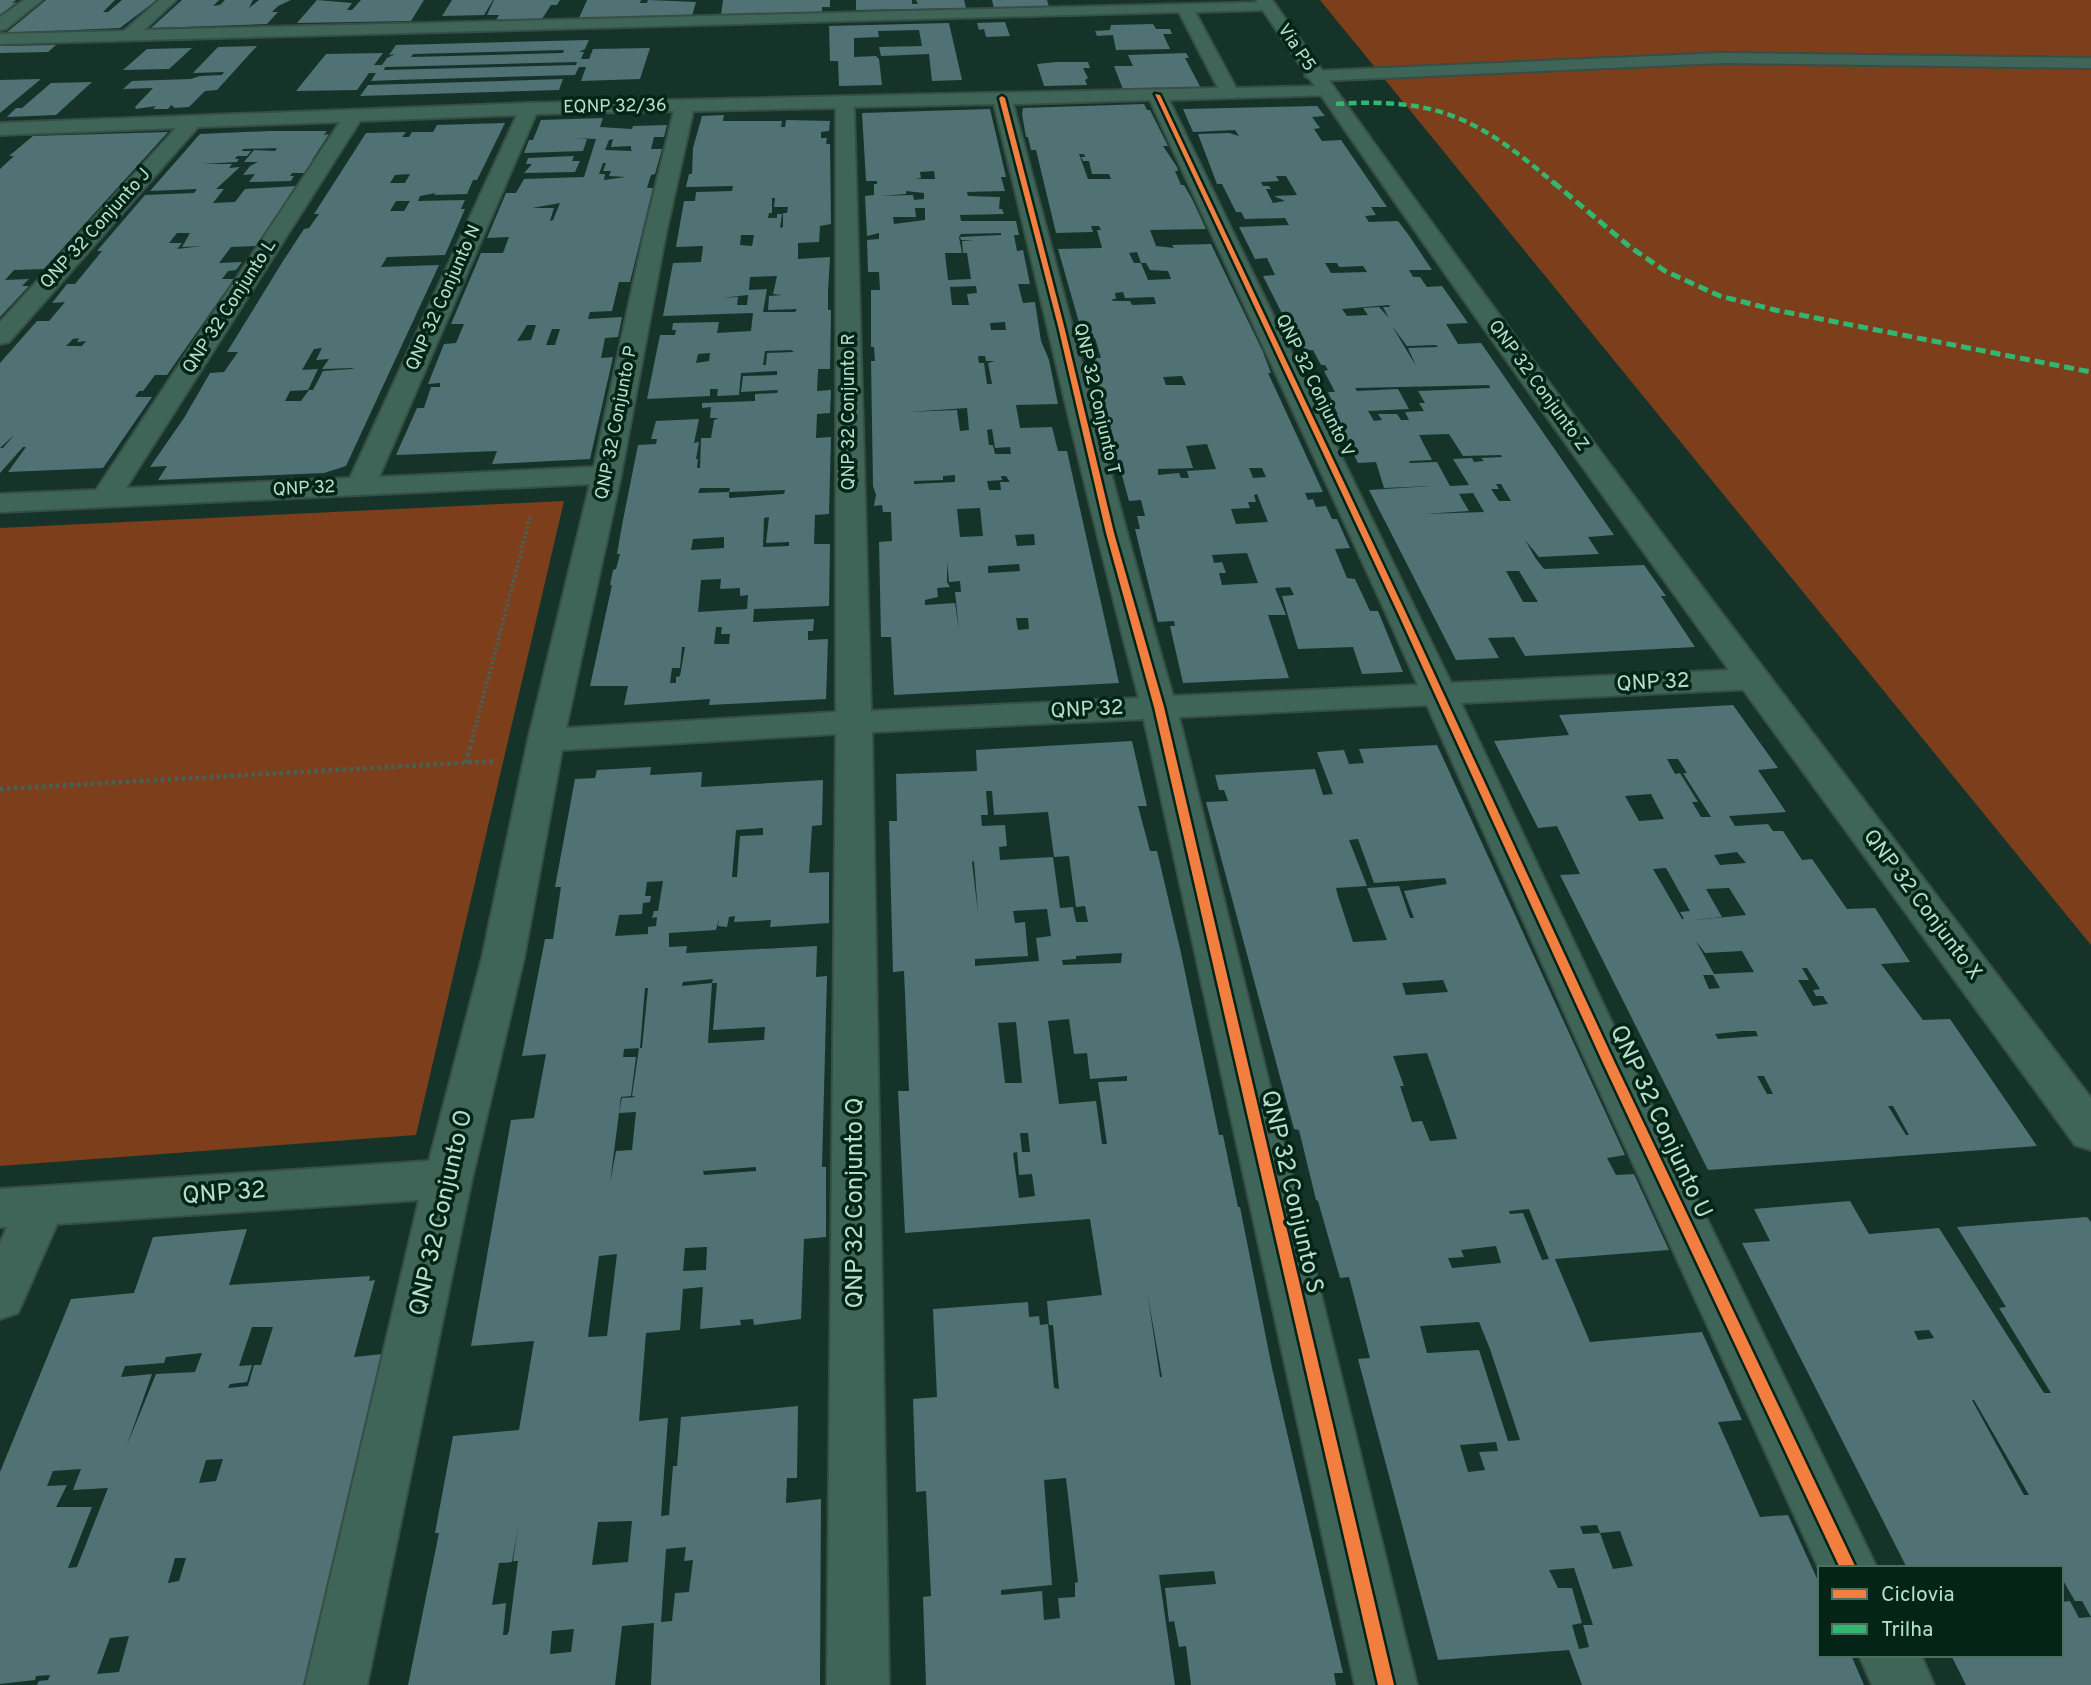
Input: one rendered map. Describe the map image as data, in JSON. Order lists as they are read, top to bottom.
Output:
{
  "streets": {
    "street": [
      "Via P5",
      "EQNP 32/36",
      "QNP 32 Conjunto J",
      "QNP 32 Conjunto N",
      "QNP 32 Conjunto L",
      "QNP 32 Conjunto V",
      "QNP 32 Conjunto Z",
      "QNP 32 Conjunto T",
      "QNP 32 Conjunto R",
      "QNP 32 Conjunto P",
      "QNP 32",
      "QNP 32 Conjunto X",
      "QNP 32 Conjunto U",
      "QNP 32 Conjunto S",
      "QNP 32 Conjunto Q",
      "QNP 32 Conjunto O"
    ]
  },
  "crossings": [
    ["Via P5", "EQNP 32/36"],
    ["Via P5", "QNP 32 Conjunto Z"],
    ["EQNP 32/36", "QNP 32 Conjunto J"],
    ["EQNP 32/36", "QNP 32 Conjunto N"],
    ["EQNP 32/36", "QNP 32 Conjunto L"],
    ["EQNP 32/36", "QNP 32 Conjunto V"],
    ["EQNP 32/36", "QNP 32 Conjunto Z"],
    ["EQNP 32/36", "QNP 32 Conjunto T"],
    ["EQNP 32/36", "QNP 32 Conjunto R"],
    ["EQNP 32/36", "QNP 32 Conjunto P"],
    ["QNP 32 Conjunto N", "QNP 32"],
    ["QNP 32 Conjunto L", "QNP 32"],
    ["QNP 32 Conjunto V", "QNP 32"],
    ["QNP 32 Conjunto V", "QNP 32 Conjunto U"],
    ["QNP 32 Conjunto Z", "QNP 32"],
    ["QNP 32 Conjunto Z", "QNP 32 Conjunto X"],
    ["QNP 32 Conjunto T", "QNP 32"],
    ["QNP 32 Conjunto T", "QNP 32 Conjunto S"],
    ["QNP 32 Conjunto R", "QNP 32"],
    ["QNP 32 Conjunto R", "QNP 32 Conjunto Q"],
    ["QNP 32 Conjunto P", "QNP 32"],
    ["QNP 32 Conjunto P", "QNP 32 Conjunto O"],
    ["QNP 32", "QNP 32 Conjunto X"],
    ["QNP 32", "QNP 32 Conjunto U"],
    ["QNP 32", "QNP 32 Conjunto S"],
    ["QNP 32", "QNP 32 Conjunto Q"],
    ["QNP 32", "QNP 32 Conjunto O"]
  ],
  "legend": ["Ciclovia", "Trilha"]
}
